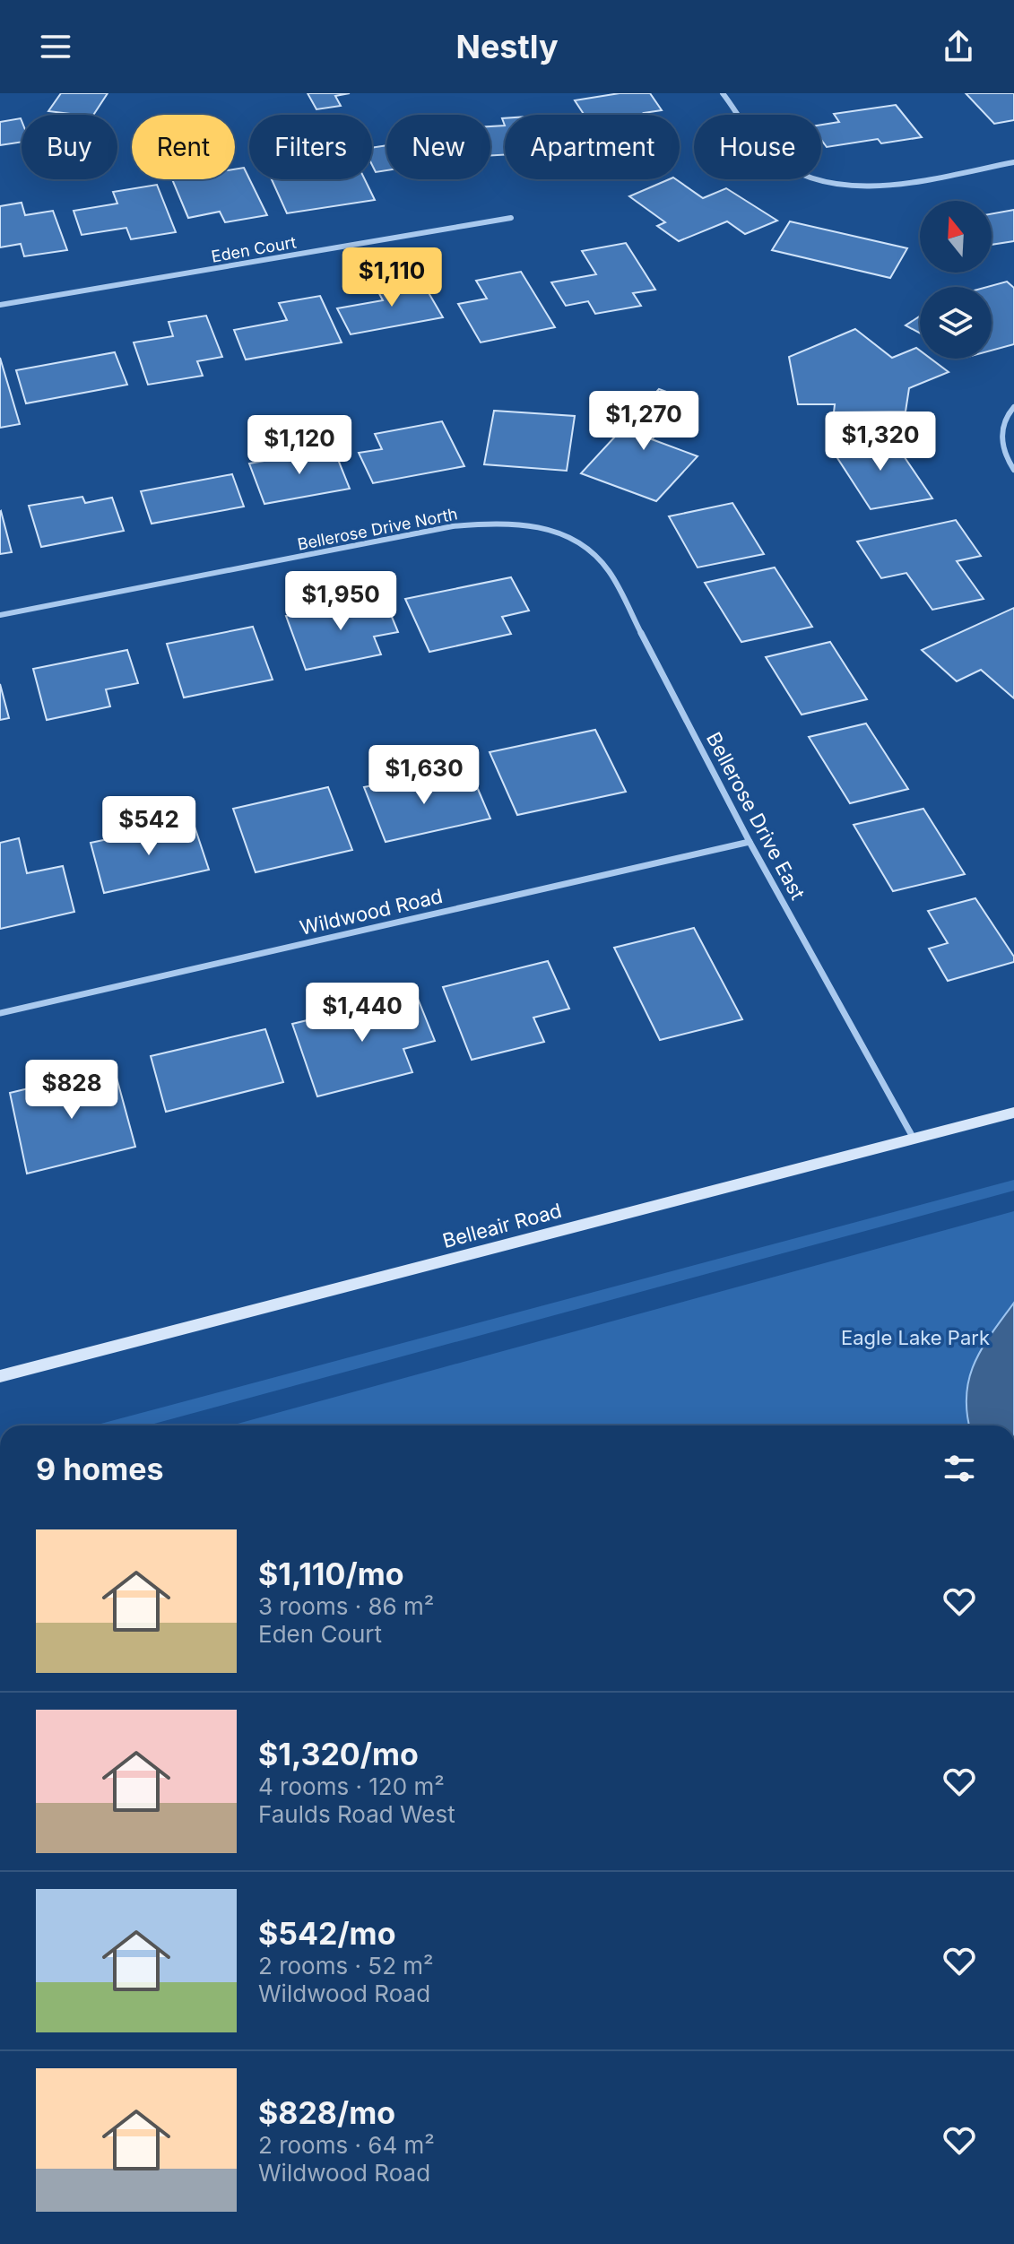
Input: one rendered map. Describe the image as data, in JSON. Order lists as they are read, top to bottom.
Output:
{
  "streets": {
    "main road": ["Belleair Road"],
    "street": [
      "Eden Court",
      "Bellerose Drive North",
      "Bellerose Drive East",
      "Wildwood Road"
    ]
  },
  "crossings": [
    ["Bellerose Drive North", "Bellerose Drive East"],
    ["Bellerose Drive East", "Wildwood Road"],
    ["Bellerose Drive East", "Belleair Road"]
  ],
  "parks": ["Eagle Lake Park"],
  "north": "top",
  "page": {
    "header": "Nestly",
    "chip": [
      "Buy",
      "Rent",
      "Filters",
      "New",
      "Apartment",
      "House"
    ],
    "price": [
      "$1,110",
      "$1,270",
      "$1,320",
      "$1,120",
      "$1,950",
      "$1,630",
      "$542",
      "$1,440",
      "$828"
    ],
    "heading": "9 homes",
    "list": [
      {
        "name": "$1,110/mo",
        "note": "3 rooms · 86 m² · Eden Court"
      },
      {
        "name": "$1,320/mo",
        "note": "4 rooms · 120 m² · Faulds Road West"
      },
      {
        "name": "$542/mo",
        "note": "2 rooms · 52 m² · Wildwood Road"
      },
      {
        "name": "$828/mo",
        "note": "2 rooms · 64 m² · Wildwood Road"
      }
    ]
  }
}
